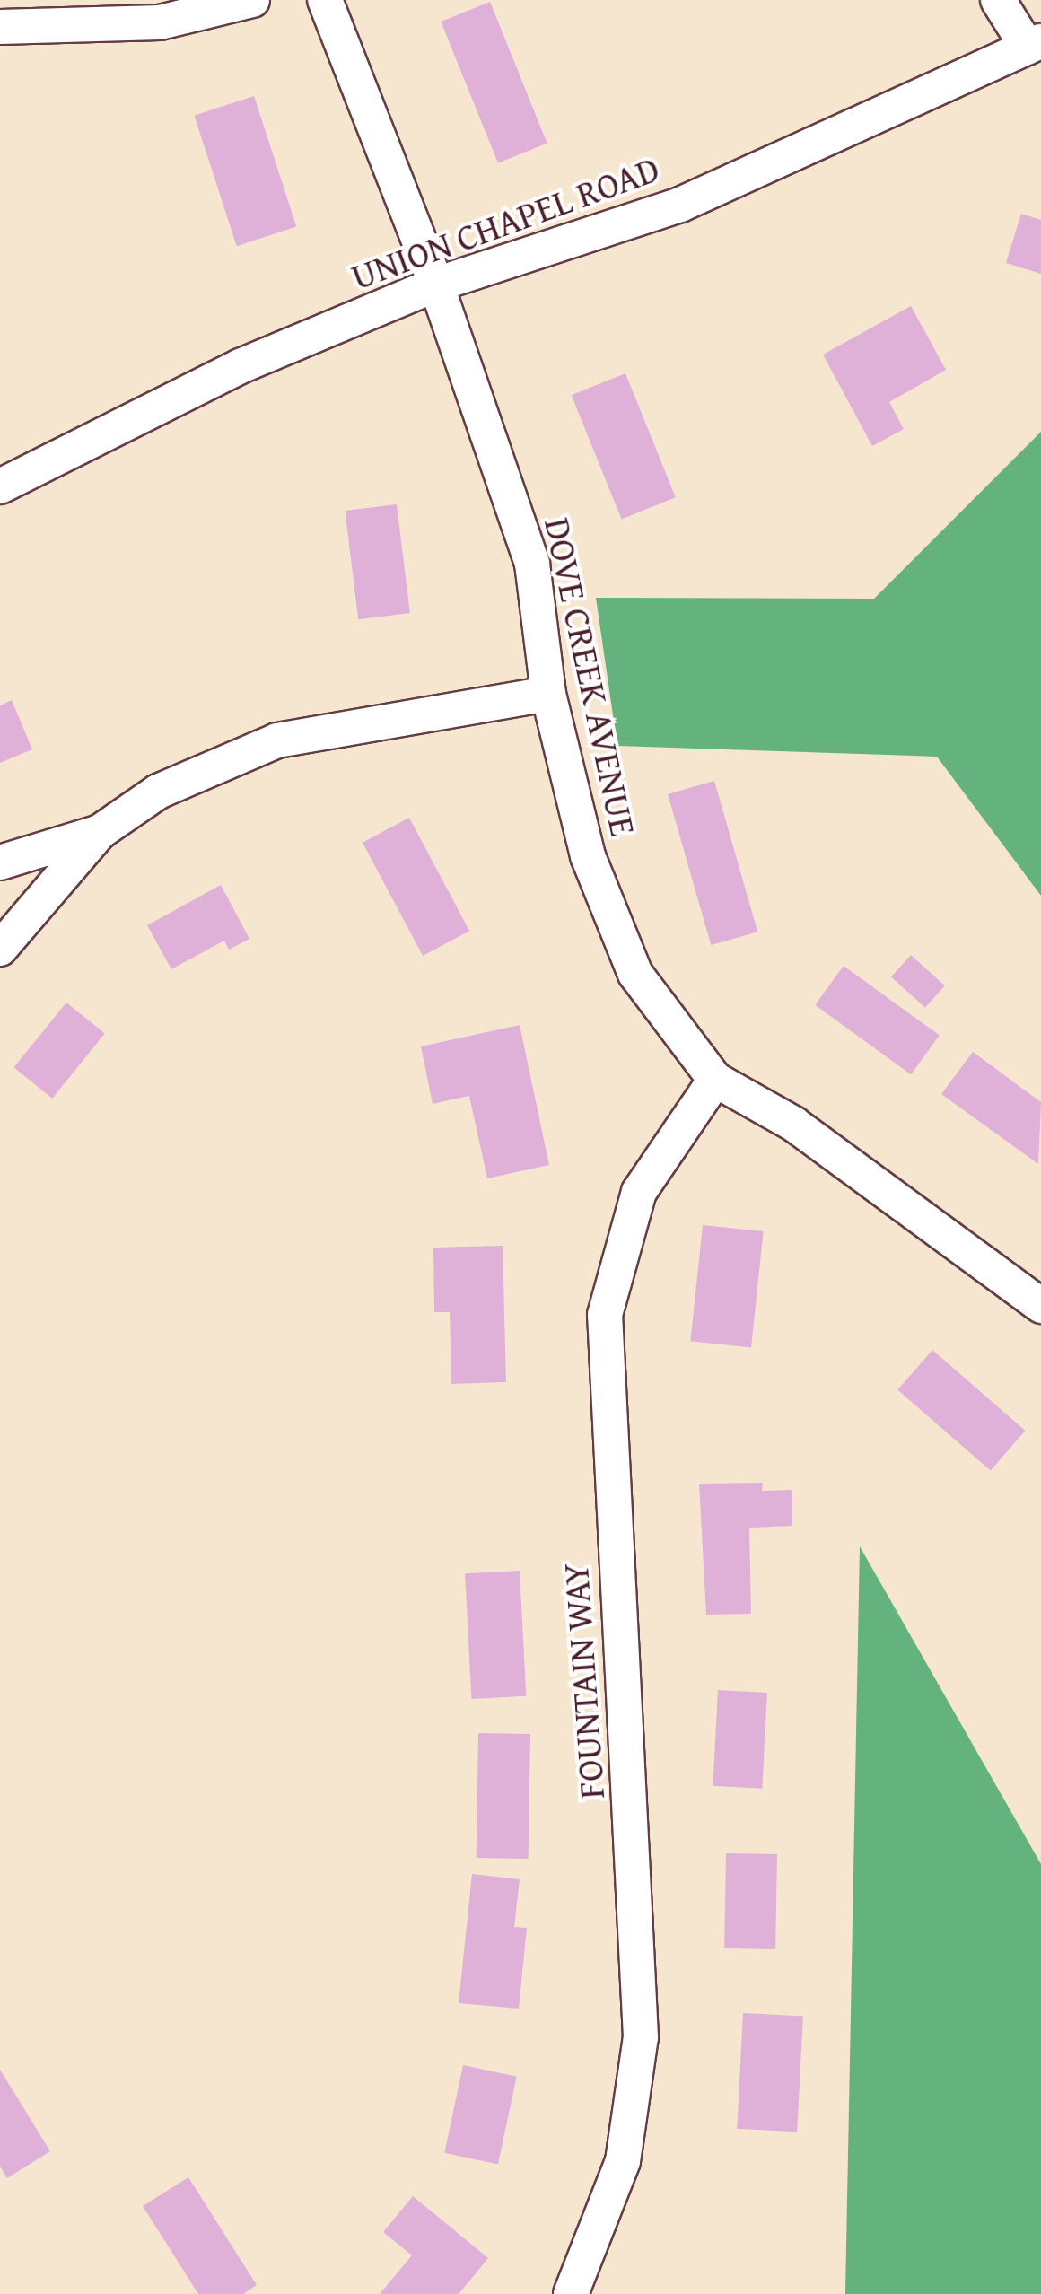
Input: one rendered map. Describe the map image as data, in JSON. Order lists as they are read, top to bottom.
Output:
{
  "streets": {
    "street": ["UNION CHAPEL ROAD", "DOVE CREEK AVENUE", "FOUNTAIN WAY"]
  },
  "crossings": [
    ["UNION CHAPEL ROAD", "DOVE CREEK AVENUE"],
    ["DOVE CREEK AVENUE", "FOUNTAIN WAY"]
  ]
}
